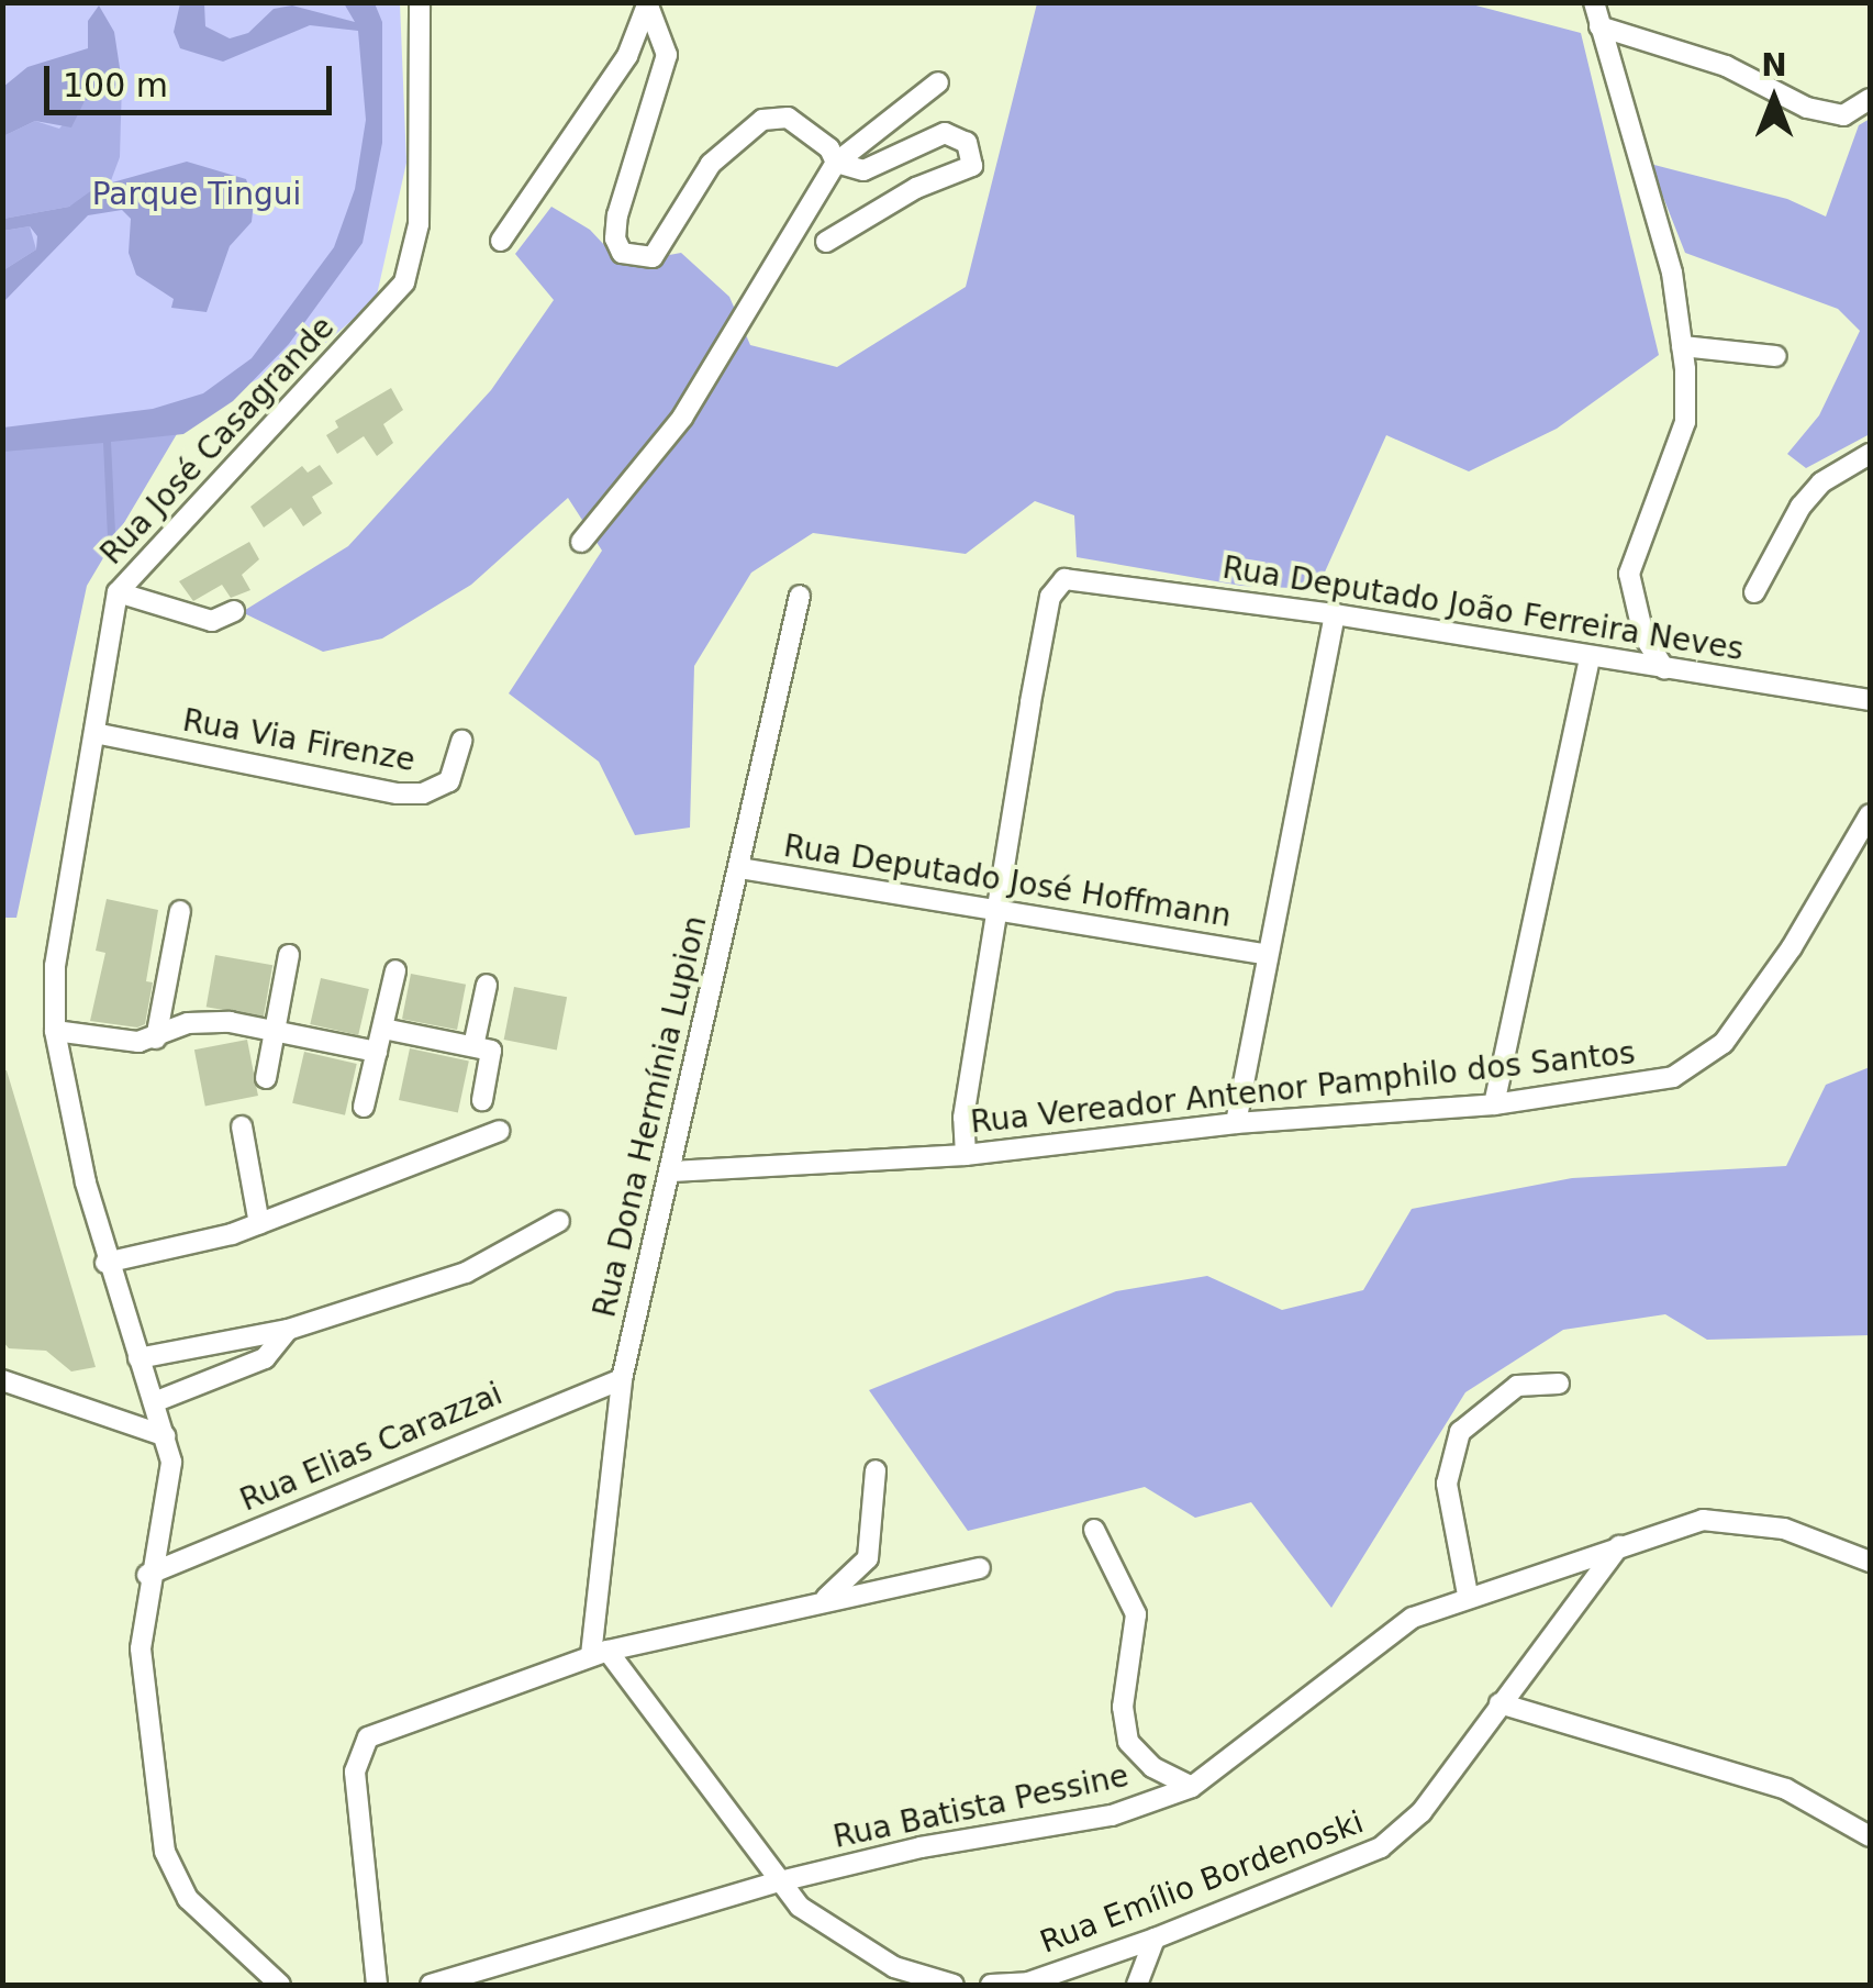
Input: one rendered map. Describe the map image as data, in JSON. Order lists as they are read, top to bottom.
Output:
{
  "streets": {
    "street": [
      "Rua José Casagrande",
      "Rua Deputado João Ferreira Neves",
      "Rua Via Firenze",
      "Rua Deputado José Hoffmann",
      "Rua Vereador Antenor Pamphilo dos Santos",
      "Rua Dona Hermínia Lupion",
      "Rua Elias Carazzai",
      "Rua Batista Pessine",
      "Rua Emílio Bordenoski"
    ]
  },
  "crossings": [
    ["Rua José Casagrande", "Rua Via Firenze"],
    ["Rua José Casagrande", "Rua Elias Carazzai"],
    ["Rua Deputado João Ferreira Neves", "Rua Deputado José Hoffmann"],
    ["Rua Deputado José Hoffmann", "Rua Dona Hermínia Lupion"],
    ["Rua Vereador Antenor Pamphilo dos Santos", "Rua Dona Hermínia Lupion"],
    ["Rua Dona Hermínia Lupion", "Rua Elias Carazzai"],
    ["Rua Batista Pessine", "Rua Emílio Bordenoski"]
  ],
  "parks": ["Parque Tingui"],
  "scale_bar": "100 m",
  "north": "top"
}
